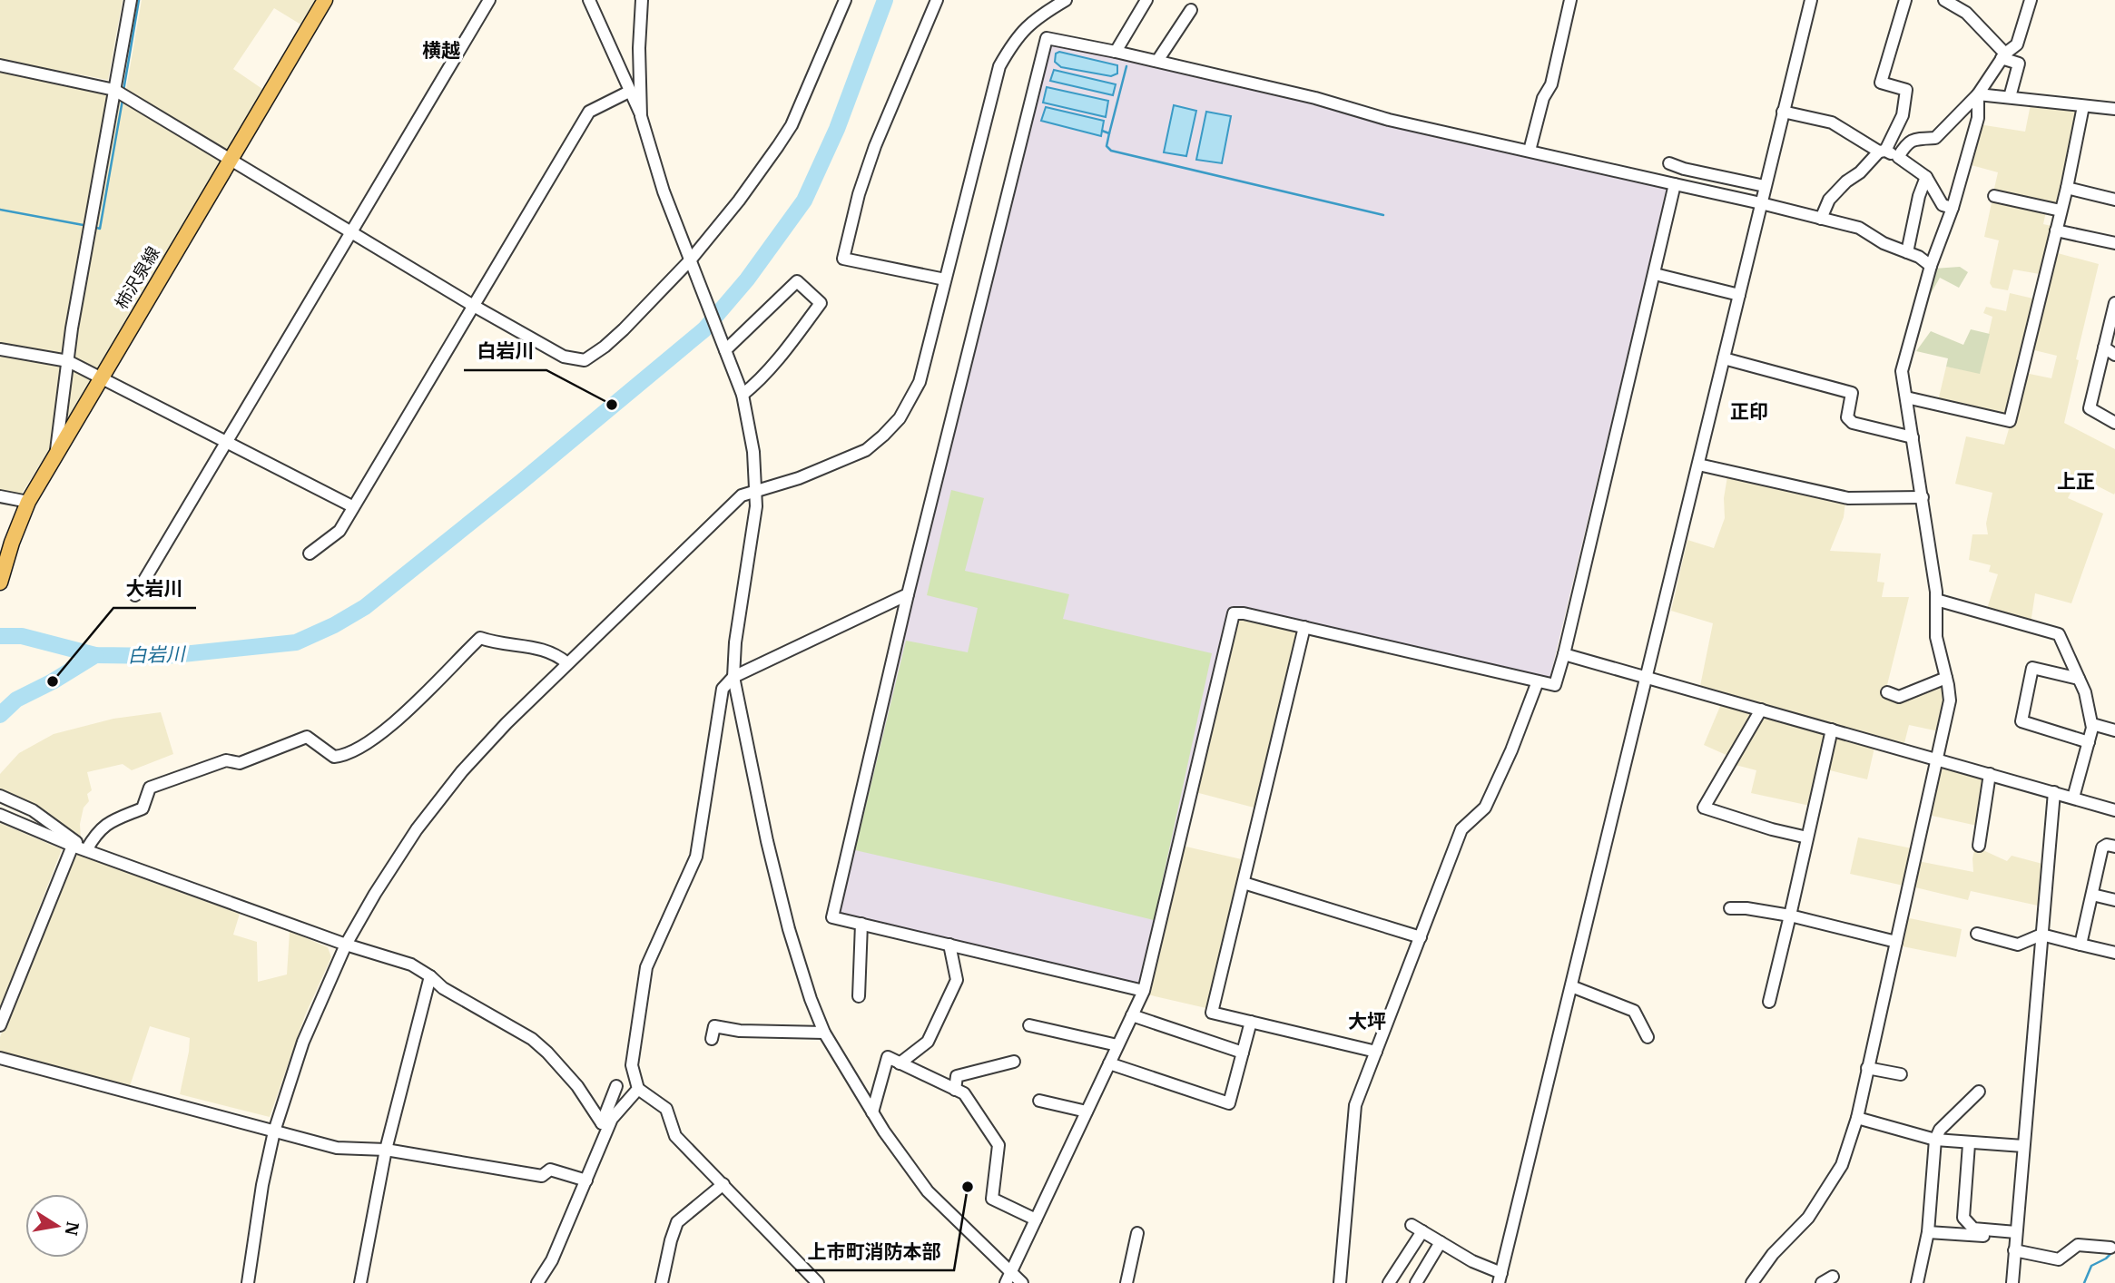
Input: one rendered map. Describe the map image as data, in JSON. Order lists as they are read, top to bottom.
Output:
{
  "streets": {
    "main road": ["柿沢泉線"]
  },
  "districts": [
    "横越",
    "正印",
    "上正",
    "大坪"
  ],
  "water": ["白岩川"],
  "places": ["白岩川", "大岩川", "上市町消防本部"],
  "north": "right"
}
